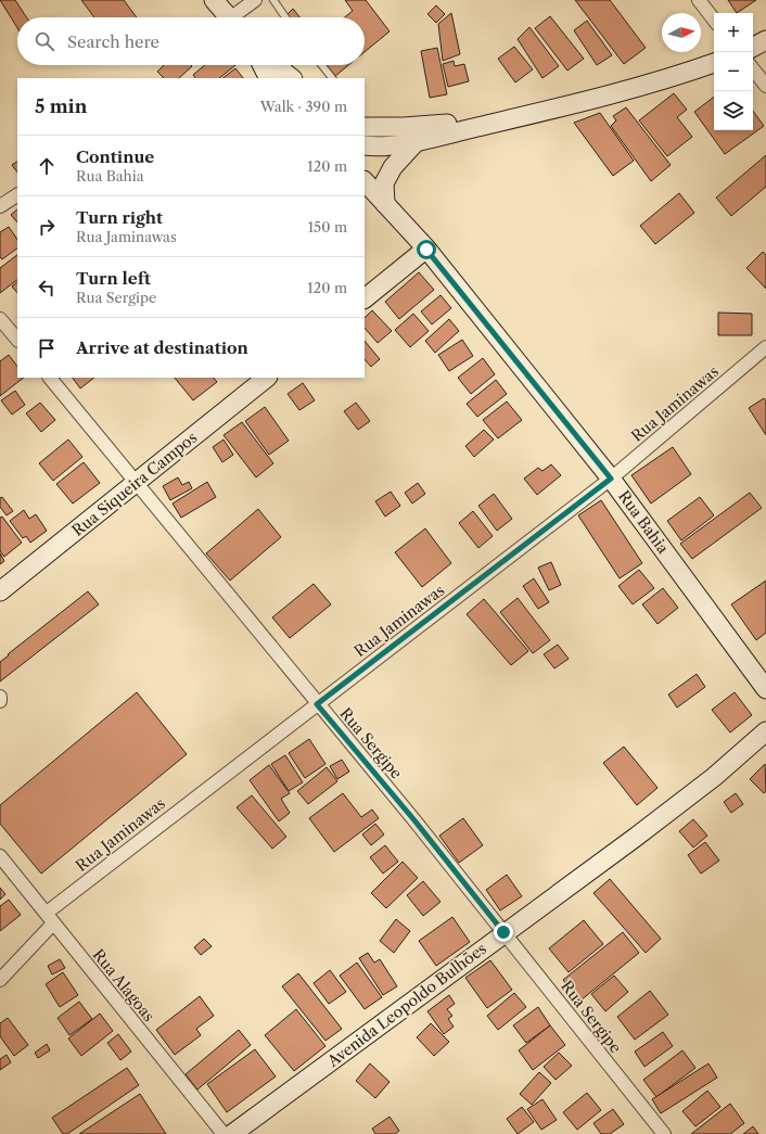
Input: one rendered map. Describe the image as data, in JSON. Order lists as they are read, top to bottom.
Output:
{
  "streets": {
    "street": [
      "Rua Jaminawas",
      "Rua Siqueira Campos",
      "Rua Bahia",
      "Rua Sergipe",
      "Rua Alagoas",
      "Avenida Leopoldo Bulhões"
    ]
  },
  "crossings": [
    ["Rua Jaminawas", "Rua Bahia"],
    ["Rua Jaminawas", "Rua Sergipe"],
    ["Rua Jaminawas", "Rua Alagoas"],
    ["Rua Siqueira Campos", "Rua Sergipe"],
    ["Rua Sergipe", "Avenida Leopoldo Bulhões"]
  ],
  "north": "right",
  "page": {
    "map_buttons": ["+", "−"],
    "search": "Search here",
    "heading": ["5 min", "Walk · 390 m"],
    "list": [
      ["Continue", "Rua Bahia", "120 m"],
      ["Turn right", "Rua Jaminawas", "150 m"],
      ["Turn left", "Rua Sergipe", "120 m"],
      "Arrive at destination"
    ]
  }
}
